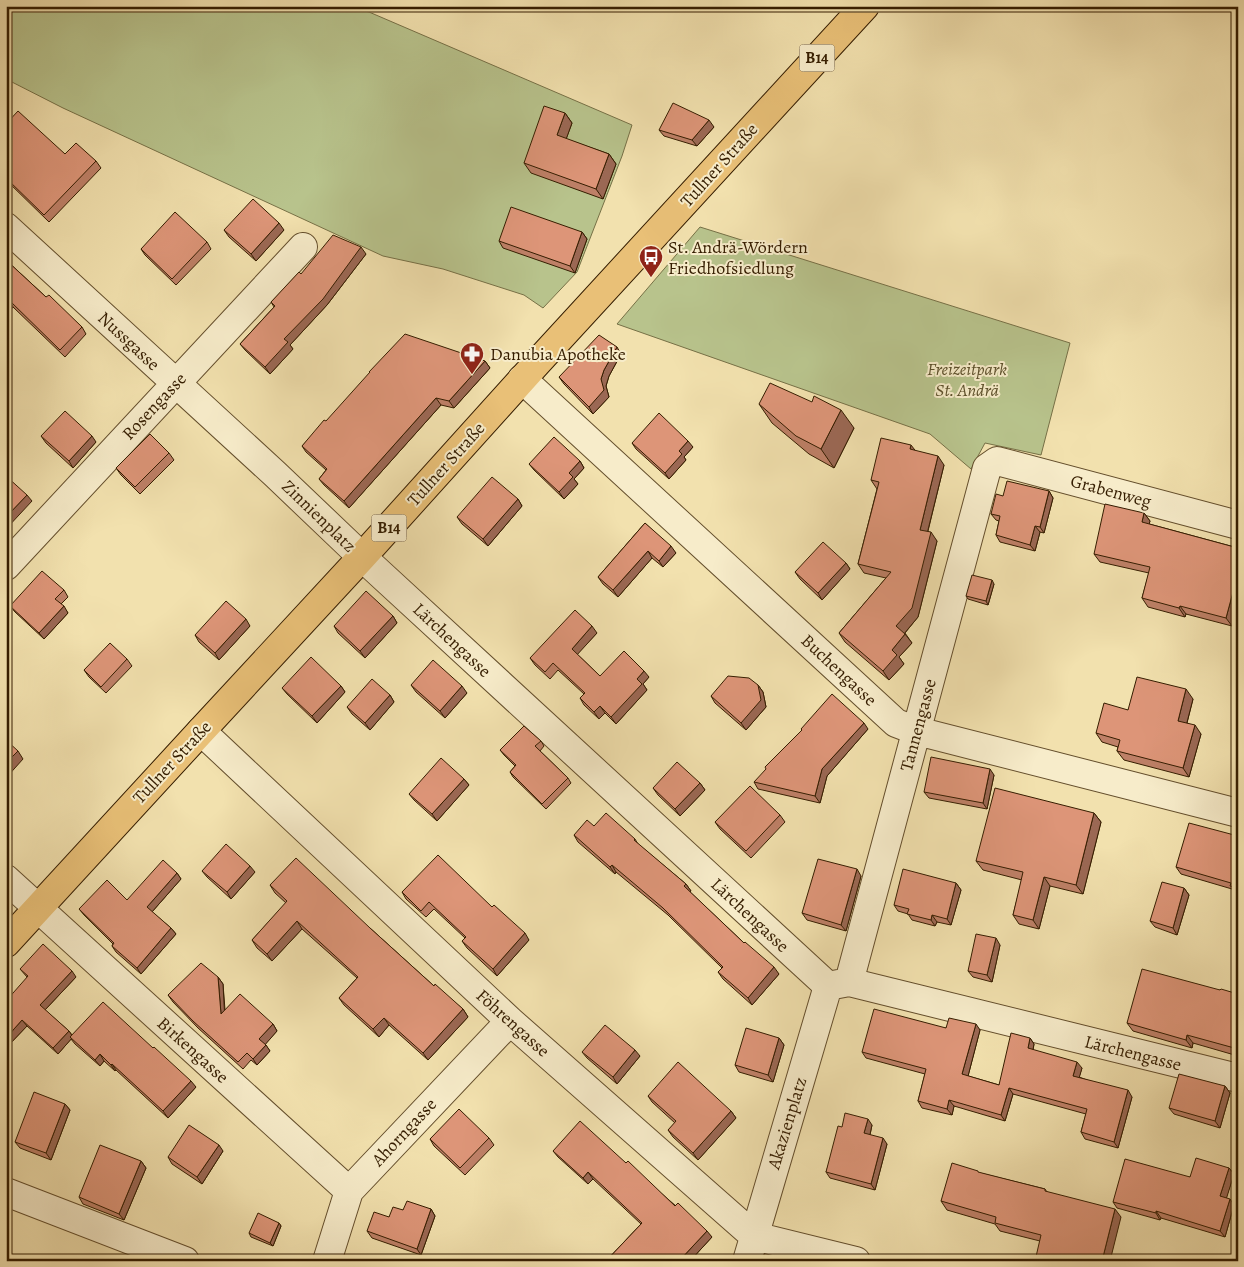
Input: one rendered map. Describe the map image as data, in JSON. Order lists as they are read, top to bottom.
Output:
{
  "streets": {
    "main road": ["B14", "Tullner Straße"],
    "street": [
      "Nussgasse",
      "Rosengasse",
      "Grabenweg",
      "Zinnienplatz",
      "Lärchengasse",
      "Buchengasse",
      "Tannengasse",
      "Föhrengasse",
      "Birkengasse",
      "Akazienplatz",
      "Ahorngasse"
    ]
  },
  "crossings": [
    ["Tullner Straße", "Zinnienplatz"],
    ["Tullner Straße", "Lärchengasse"],
    ["Tullner Straße", "Buchengasse"],
    ["Tullner Straße", "Föhrengasse"],
    ["Tullner Straße", "Birkengasse"],
    ["Nussgasse", "Rosengasse"],
    ["Nussgasse", "Zinnienplatz"],
    ["Grabenweg", "Tannengasse"],
    ["Zinnienplatz", "Lärchengasse"],
    ["Lärchengasse", "Tannengasse"],
    ["Lärchengasse", "Akazienplatz"],
    ["Buchengasse", "Tannengasse"],
    ["Tannengasse", "Akazienplatz"],
    ["Föhrengasse", "Akazienplatz"],
    ["Föhrengasse", "Ahorngasse"],
    ["Birkengasse", "Ahorngasse"]
  ],
  "parks": ["Freizeitpark St. Andrä"],
  "places": {
    "bus stop": ["St. Andrä-Wördern Friedhofsiedlung"],
    "pharmacy": ["Danubia Apotheke"]
  }
}
